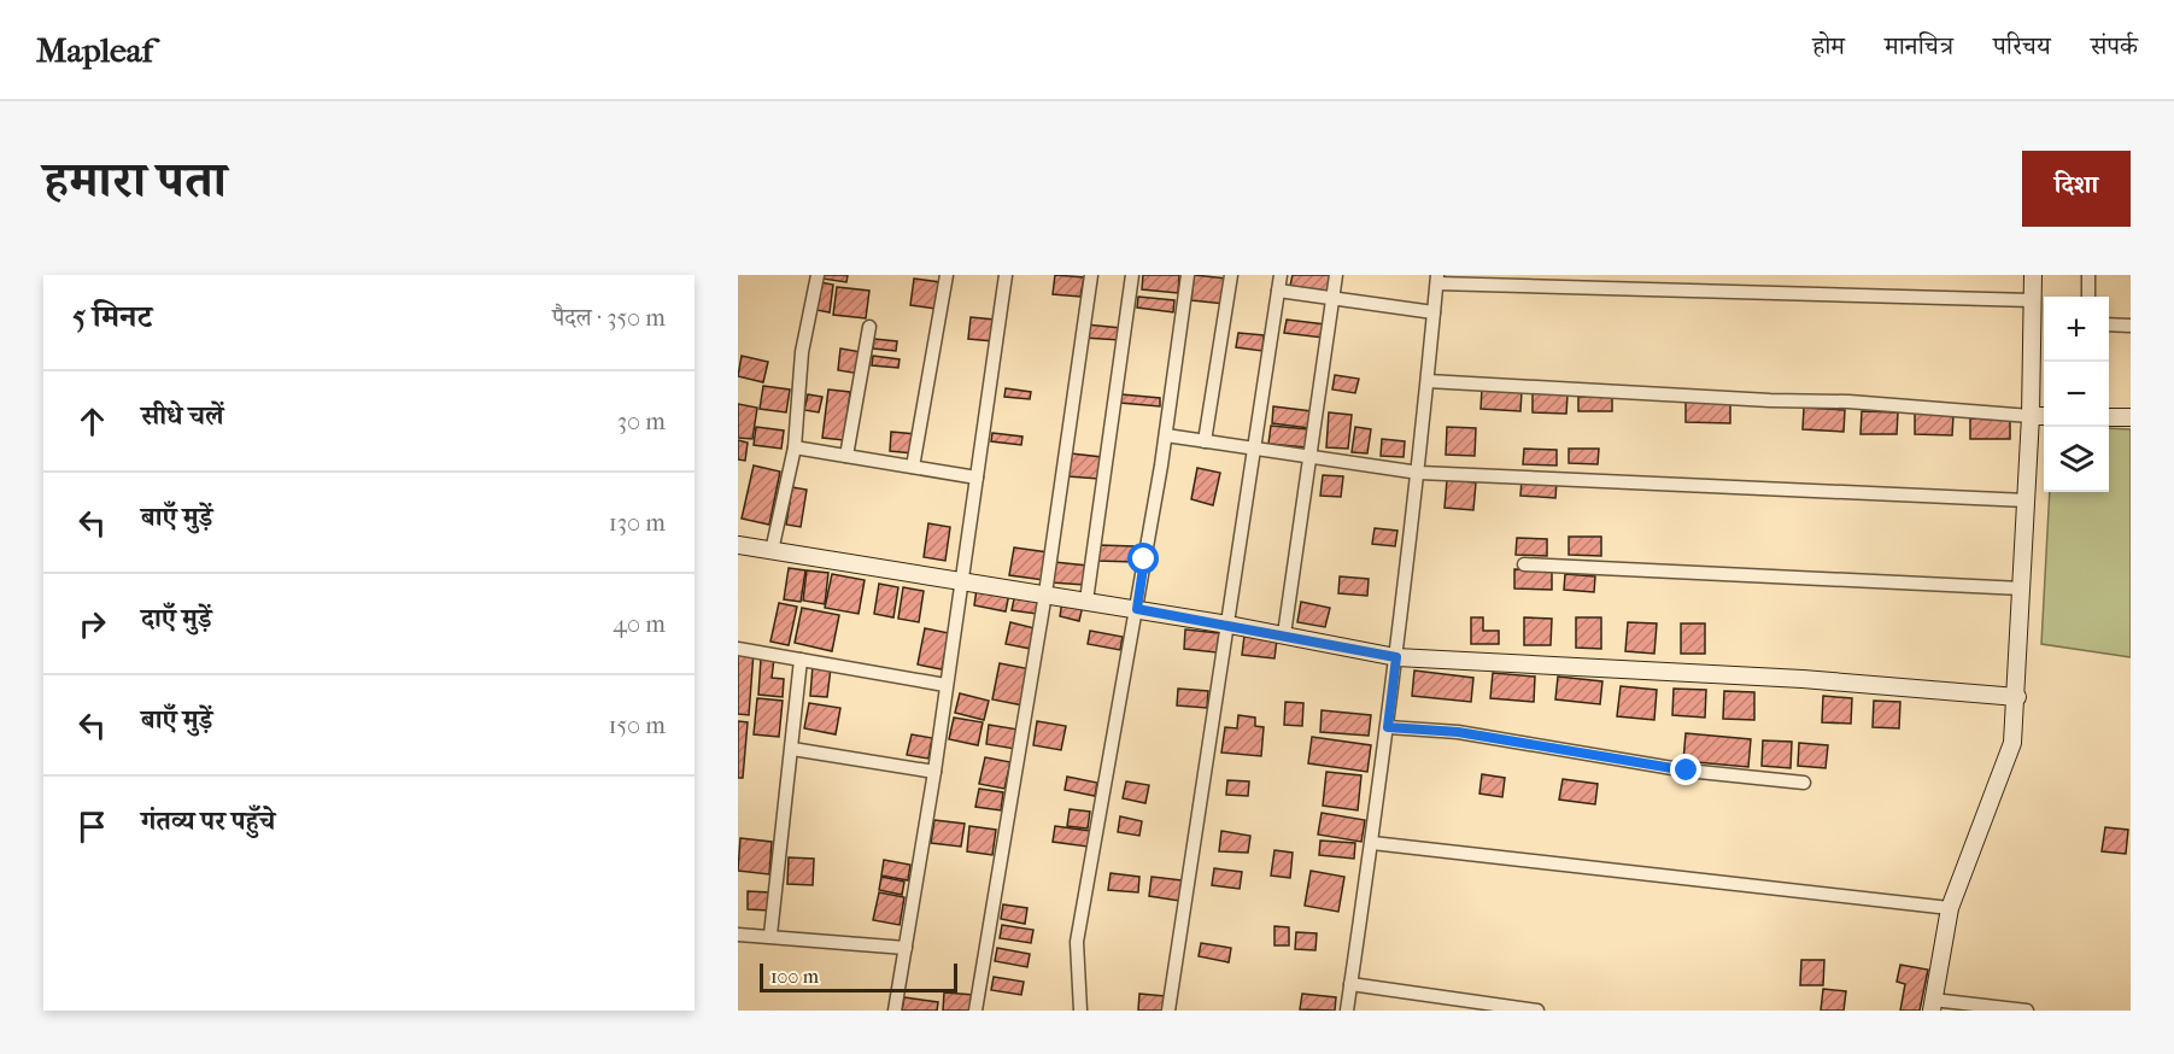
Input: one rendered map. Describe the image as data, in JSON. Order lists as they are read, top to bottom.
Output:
{
  "scale_bar": "100 m",
  "page": {
    "header": "Mapleaf",
    "nav": [
      "होम",
      "मानचित्र",
      "परिचय",
      "संपर्क"
    ],
    "title": "हमारा पता",
    "buttons": "दिशा",
    "heading": ["5 मिनट", "पैदल · 350 m"],
    "map_buttons": ["+", "−"],
    "list": [
      ["सीधे चलें", "30 m"],
      ["बाएँ मुड़ें", "130 m"],
      ["दाएँ मुड़ें", "40 m"],
      ["बाएँ मुड़ें", "150 m"],
      "गंतव्य पर पहुँचे"
    ],
    "scale": "100 m"
  }
}
